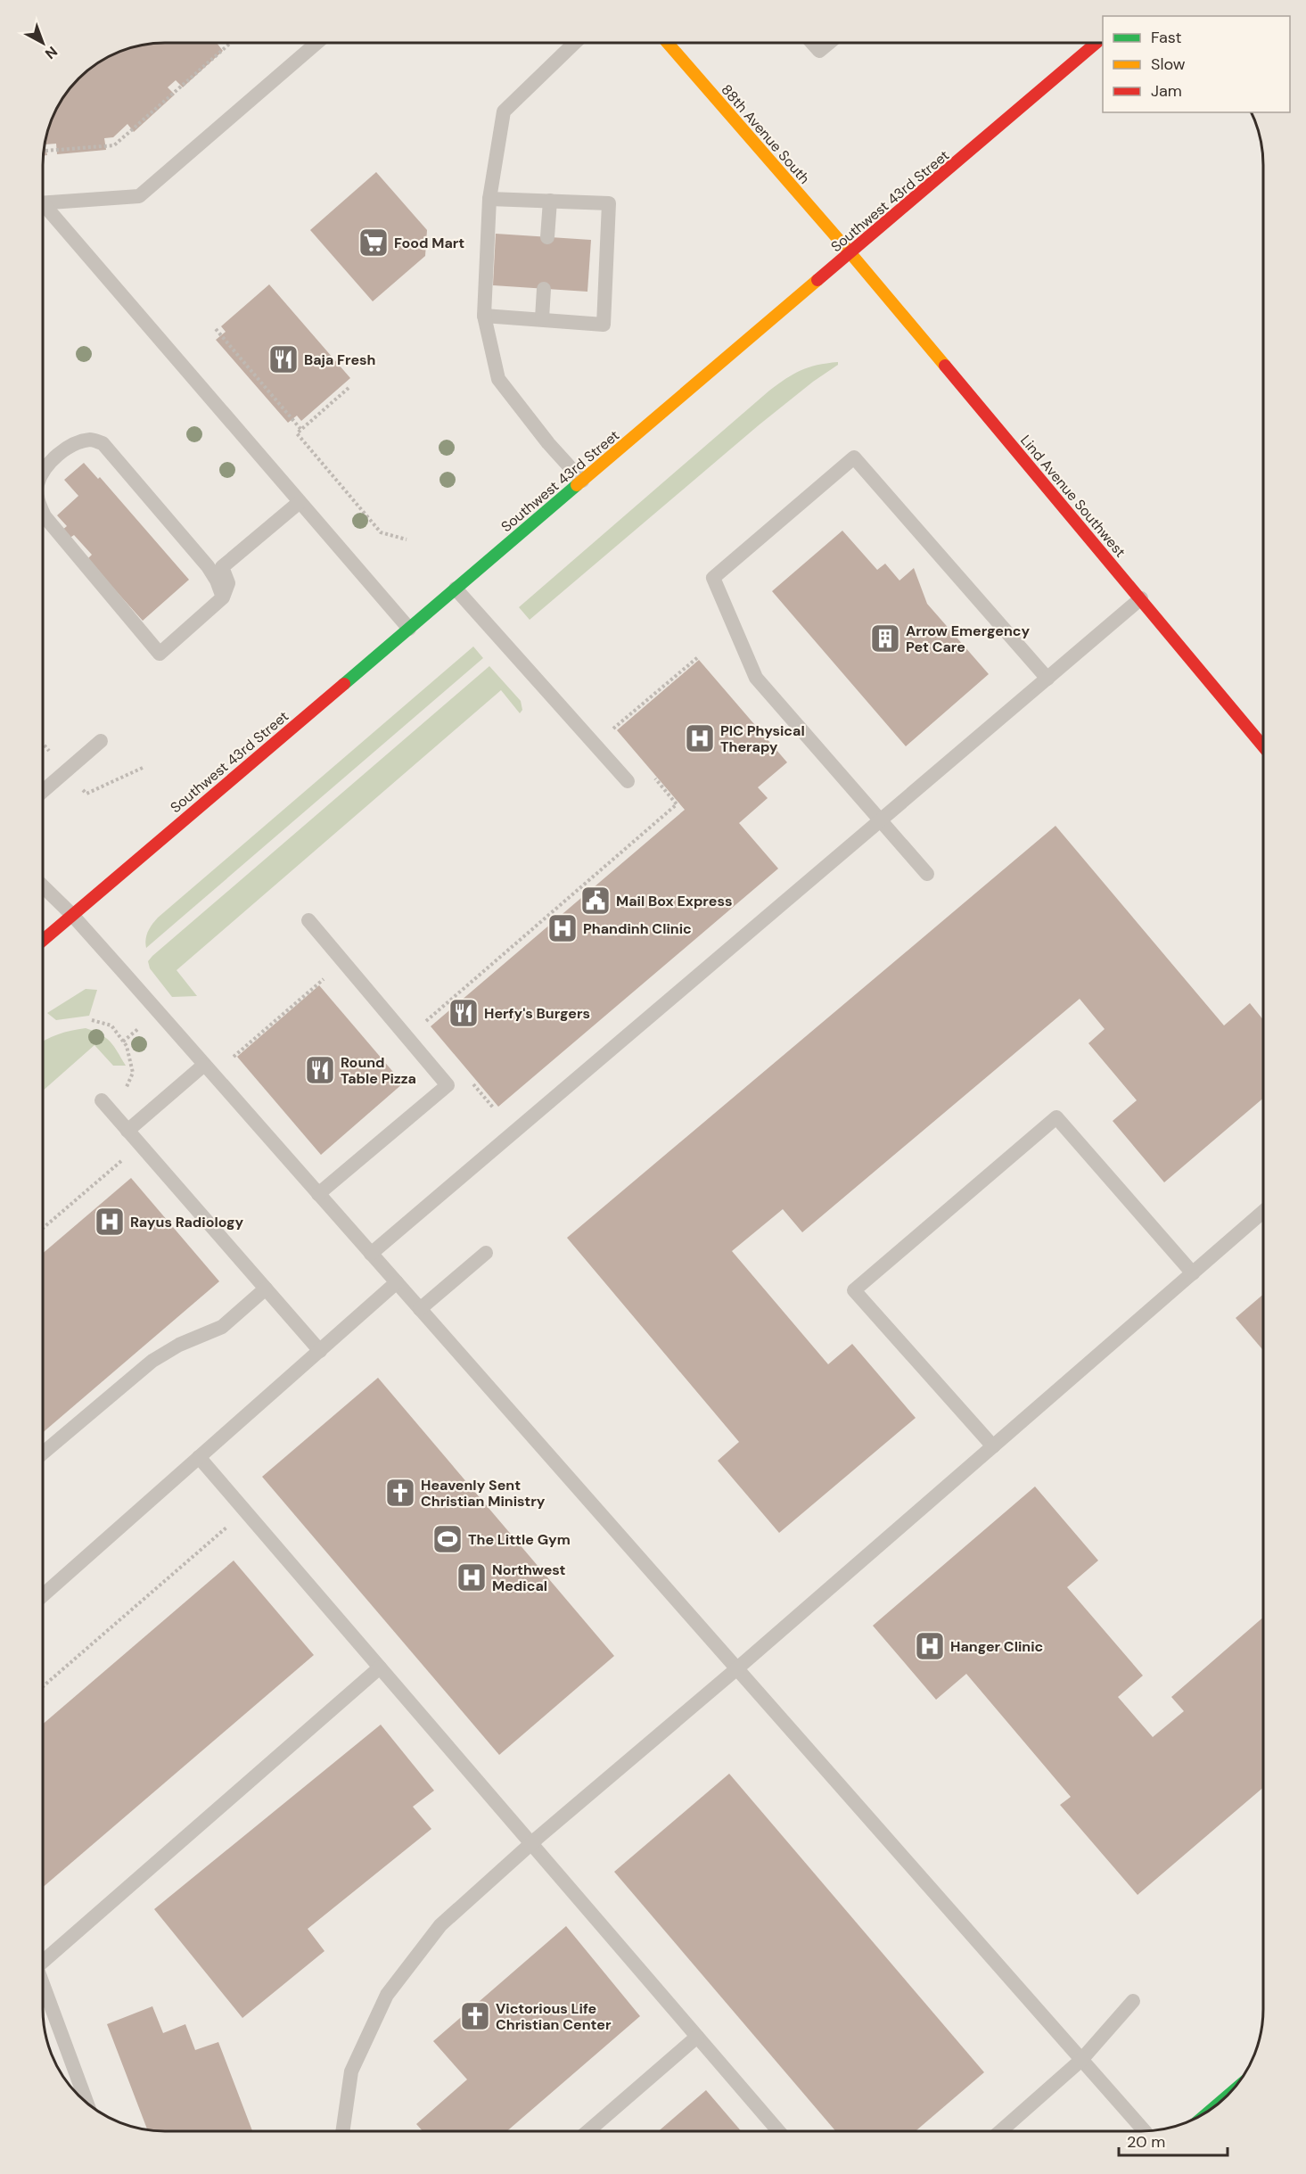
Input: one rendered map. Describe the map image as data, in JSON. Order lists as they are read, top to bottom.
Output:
{
  "streets": {
    "main road": ["88th Avenue South", "Southwest 43rd Street", "Lind Avenue Southwest"]
  },
  "crossings": [
    ["88th Avenue South", "Southwest 43rd Street"],
    ["88th Avenue South", "Lind Avenue Southwest"],
    ["Southwest 43rd Street", "Lind Avenue Southwest"]
  ],
  "places": {
    "supermarket": ["Food Mart"],
    "restaurant": ["Baja Fresh", "Herfy's Burgers", "Round Table Pizza"],
    "building": ["Arrow Emergency Pet Care"],
    "hospital": [
      "PIC Physical Therapy",
      "Phandinh Clinic",
      "Rayus Radiology",
      "Northwest Medical",
      "Hanger Clinic"
    ],
    "public building": ["Mail Box Express"],
    "church": ["Heavenly Sent Christian Ministry", "Victorious Life Christian Center"],
    "sports": ["The Little Gym"]
  },
  "legend": ["Fast", "Slow", "Jam"],
  "scale_bar": "20 m",
  "north": "bottom right"
}
